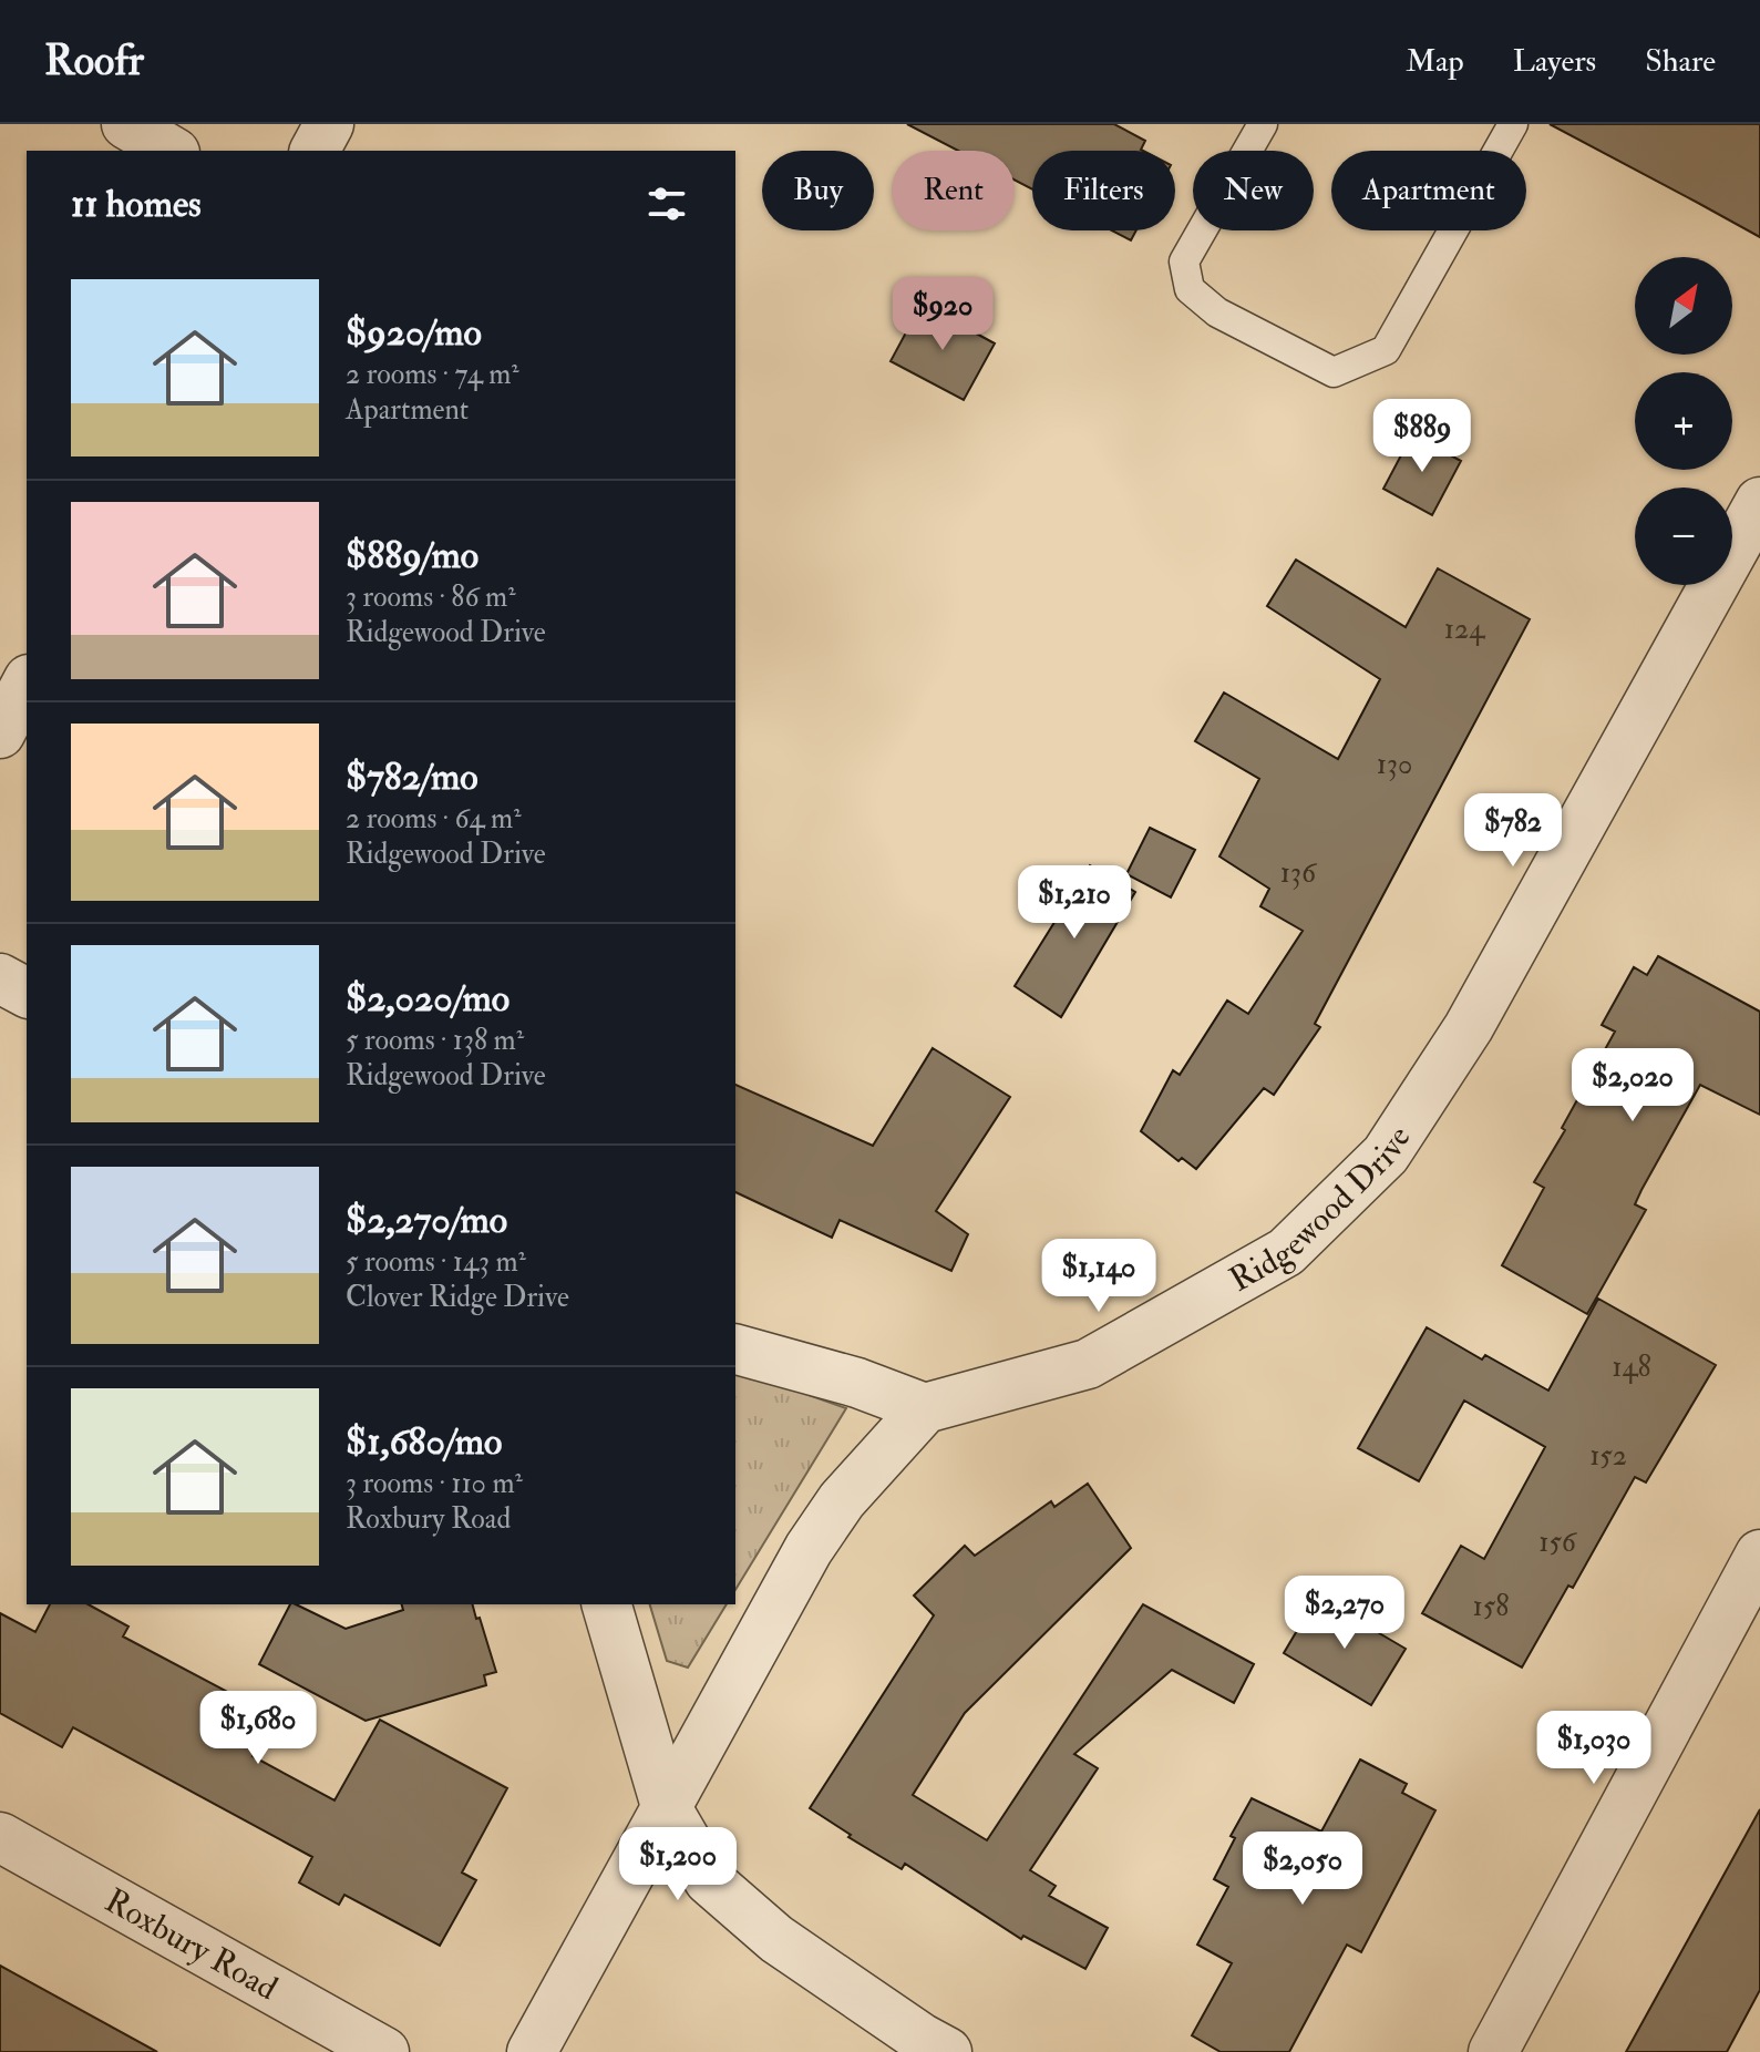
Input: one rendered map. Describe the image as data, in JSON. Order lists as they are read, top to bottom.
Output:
{
  "streets": {
    "street": ["Ridgewood Drive", "Roxbury Road"]
  },
  "house_numbers": [
    "124",
    "130",
    "136",
    "148",
    "152",
    "156",
    "158"
  ],
  "north": "top right",
  "page": {
    "header": "Roofr",
    "nav": ["Map", "Layers", "Share"],
    "chip": [
      "Buy",
      "Rent",
      "Filters",
      "New",
      "Apartment"
    ],
    "heading": "11 homes",
    "map_buttons": ["+", "−"],
    "list": [
      {
        "name": "$920/mo",
        "note": "2 rooms · 74 m² · Apartment"
      },
      {
        "name": "$889/mo",
        "note": "3 rooms · 86 m² · Ridgewood Drive"
      },
      {
        "name": "$782/mo",
        "note": "2 rooms · 64 m² · Ridgewood Drive"
      },
      {
        "name": "$2,020/mo",
        "note": "5 rooms · 138 m² · Ridgewood Drive"
      },
      {
        "name": "$2,270/mo",
        "note": "5 rooms · 143 m² · Clover Ridge Drive"
      },
      {
        "name": "$1,680/mo",
        "note": "3 rooms · 110 m² · Roxbury Road"
      }
    ],
    "price": [
      "$920",
      "$889",
      "$782",
      "$1,210",
      "$2,020",
      "$1,140",
      "$2,270",
      "$1,680",
      "$1,030",
      "$1,200",
      "$2,050"
    ]
  }
}
